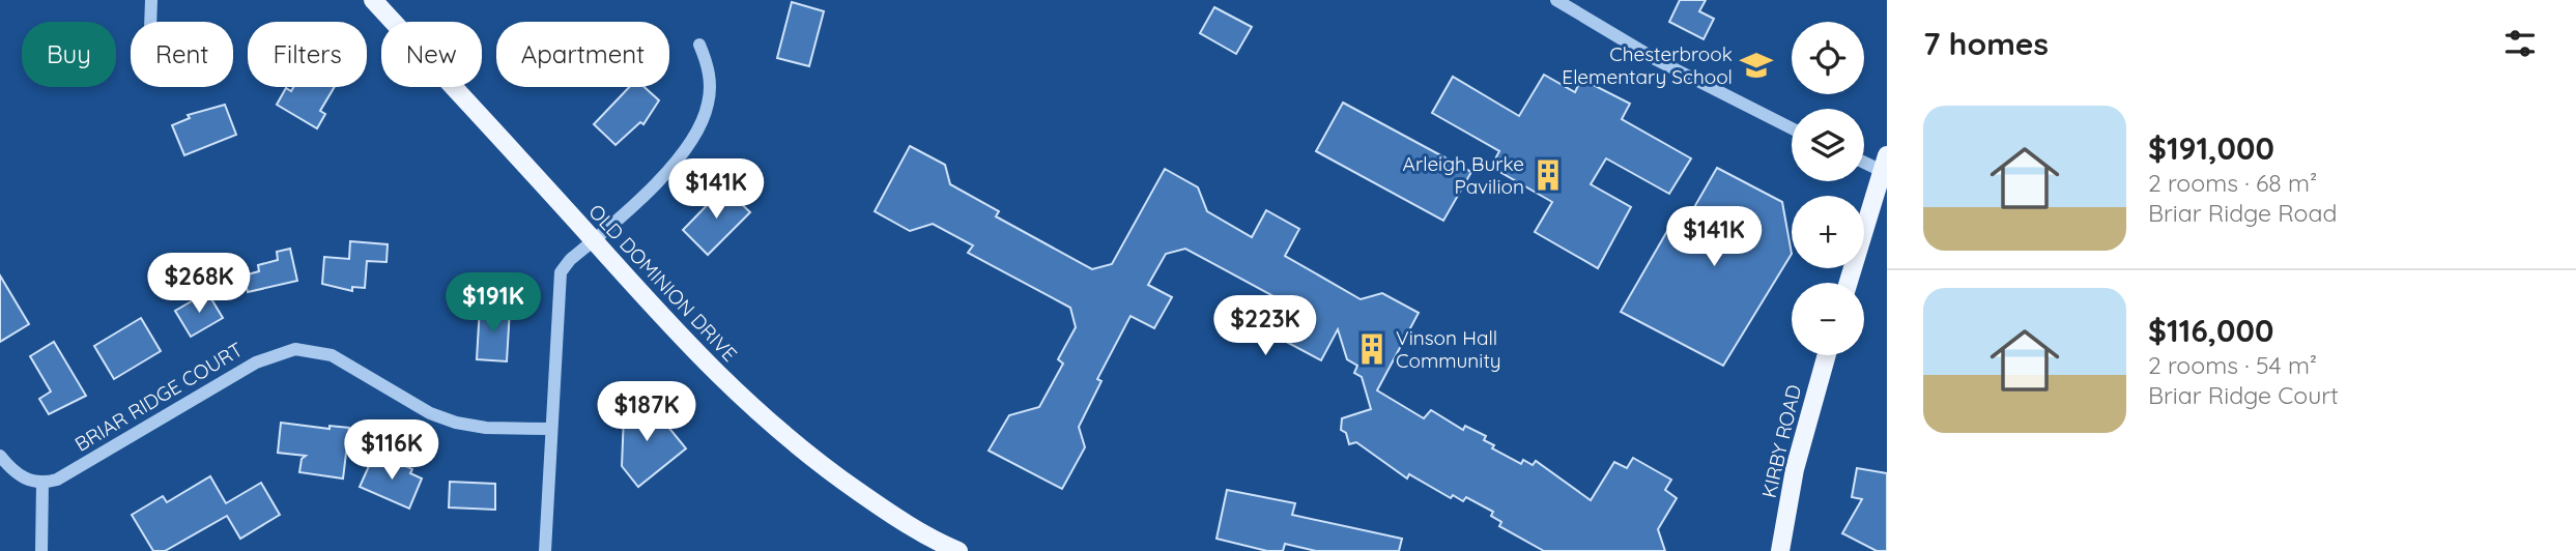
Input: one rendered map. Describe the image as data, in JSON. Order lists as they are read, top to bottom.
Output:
{
  "streets": {
    "main road": ["OLD DOMINION DRIVE", "KIRBY ROAD"],
    "street": ["BRIAR RIDGE COURT"]
  },
  "places": {
    "school or university": ["Chesterbrook Elementary School"],
    "building": ["Arleigh Burke Pavilion", "Vinson Hall Community"]
  },
  "page": {
    "heading": "7 homes",
    "map_buttons": ["+", "−"],
    "chip": [
      "Buy",
      "Rent",
      "Filters",
      "New",
      "Apartment"
    ],
    "list": [
      {
        "name": "$191,000",
        "note": "2 rooms · 68 m² · Briar Ridge Road"
      },
      {
        "name": "$116,000",
        "note": "2 rooms · 54 m² · Briar Ridge Court"
      }
    ],
    "price": [
      "$141K",
      "$141K",
      "$268K",
      "$191K",
      "$223K",
      "$187K",
      "$116K"
    ]
  }
}
